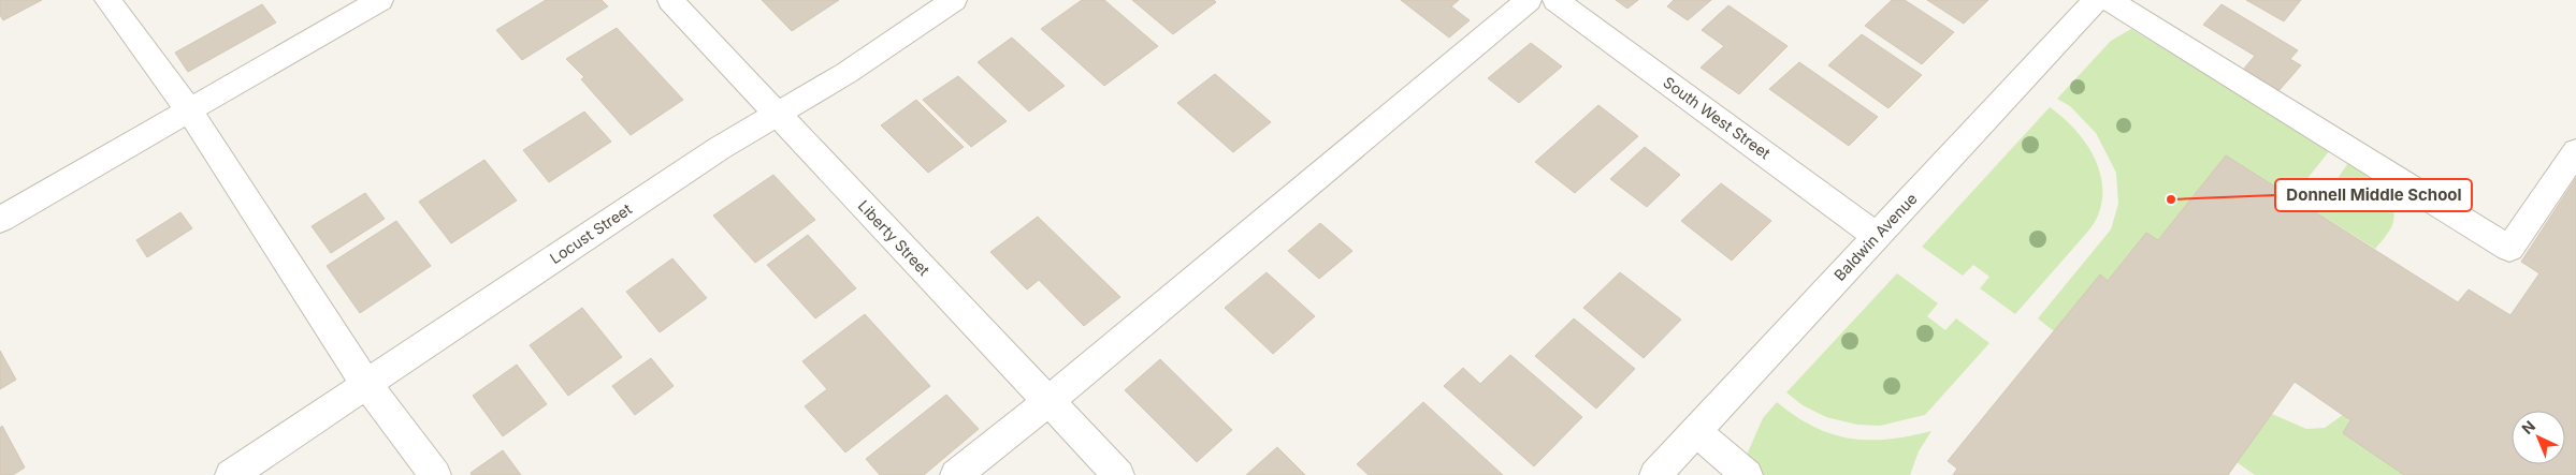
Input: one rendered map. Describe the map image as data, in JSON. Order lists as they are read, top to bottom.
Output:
{
  "streets": {
    "street": [
      "South West Street",
      "Locust Street",
      "Baldwin Avenue",
      "Liberty Street"
    ]
  },
  "crossings": [
    ["South West Street", "Baldwin Avenue"],
    ["Locust Street", "Liberty Street"]
  ],
  "places": ["Donnell Middle School"],
  "north": "top left"
}
